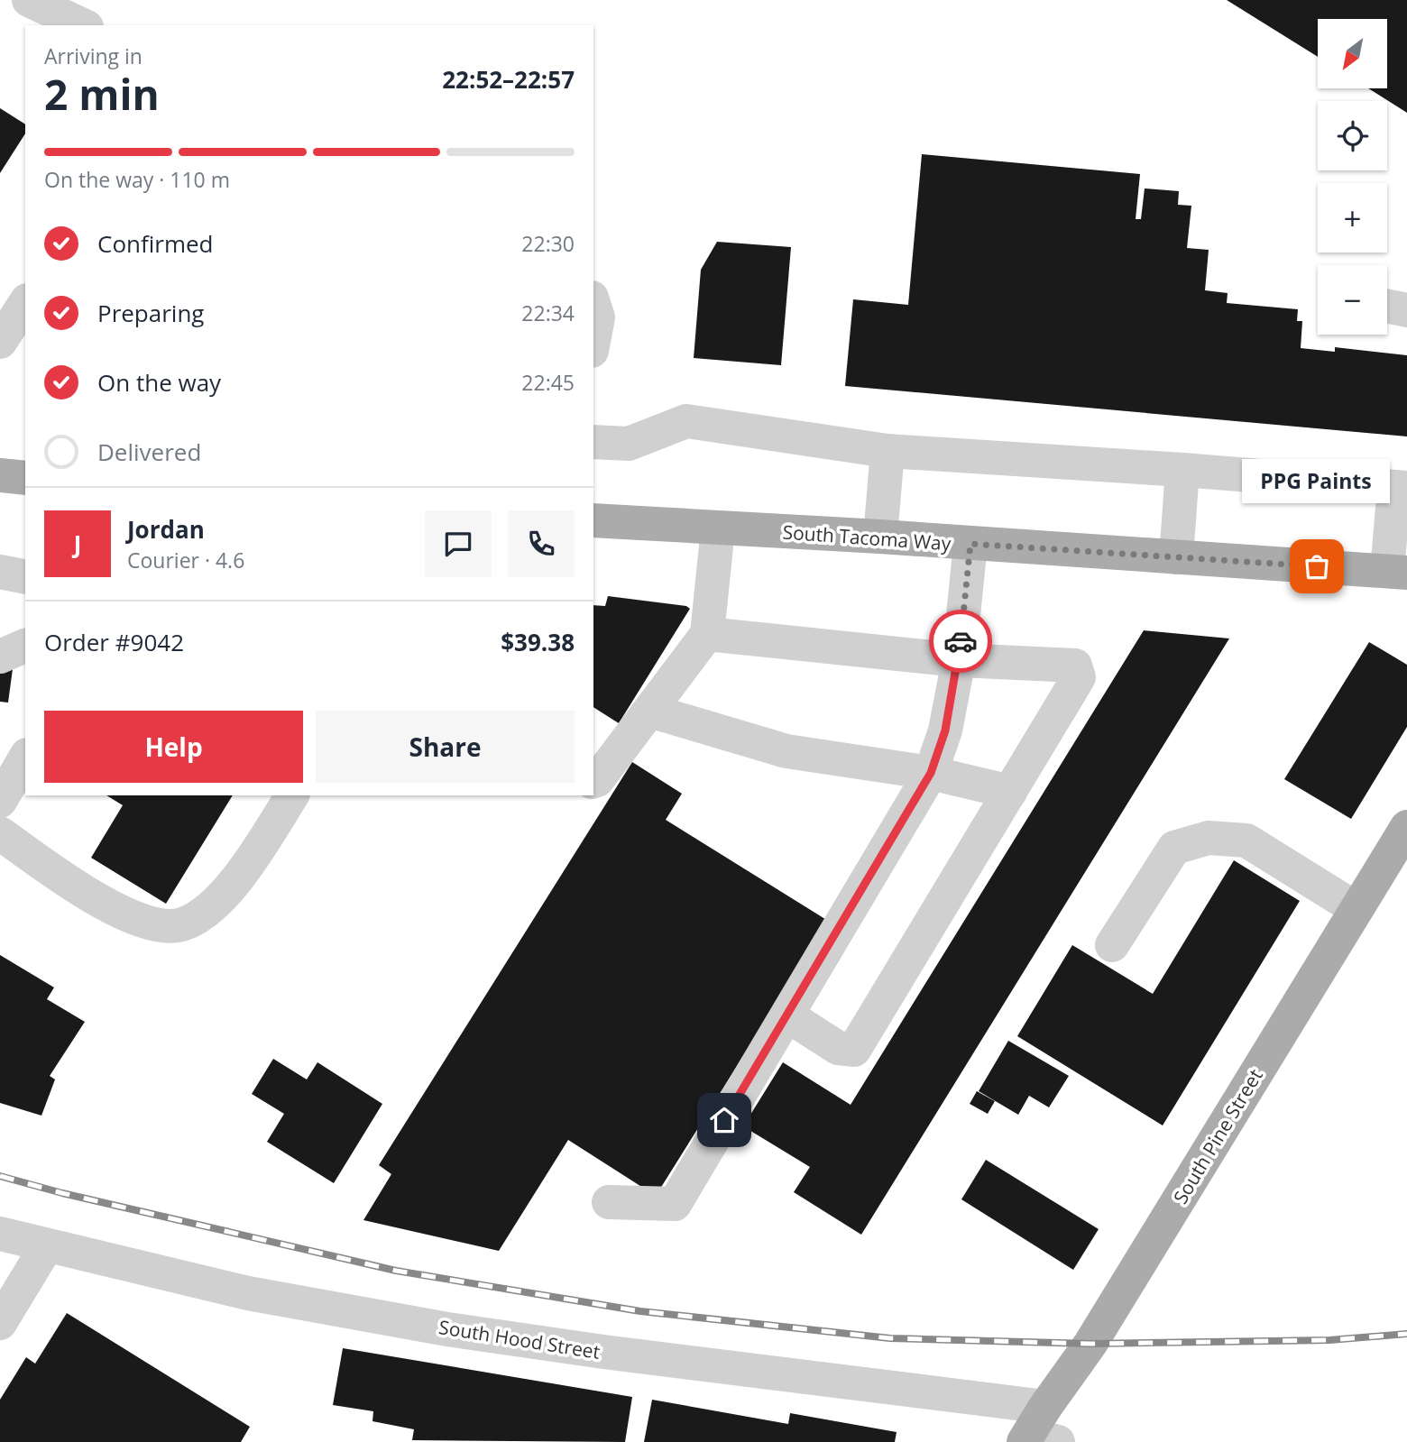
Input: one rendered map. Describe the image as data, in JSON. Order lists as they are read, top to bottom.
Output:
{
  "streets": {
    "main road": ["South Tacoma Way", "South Pine Street"],
    "street": ["South Hood Street"]
  },
  "crossings": [
    ["South Pine Street", "South Hood Street"]
  ],
  "places": ["PPG Paints"],
  "north": "bottom left",
  "page": {
    "map_buttons": ["+", "−"],
    "heading": ["2 min", "Arriving in", "22:52–22:57"],
    "panel": [
      "Jordan",
      "Courier · 4.6",
      "Order #9042",
      "$39.38"
    ],
    "bar": "On the way · 110 m",
    "list": [
      ["Confirmed", "22:30"],
      ["Preparing", "22:34"],
      ["On the way", "22:45"],
      "Delivered"
    ],
    "bubble": "PPG Paints",
    "round": "J",
    "buttons": ["Help", "Share"]
  }
}
